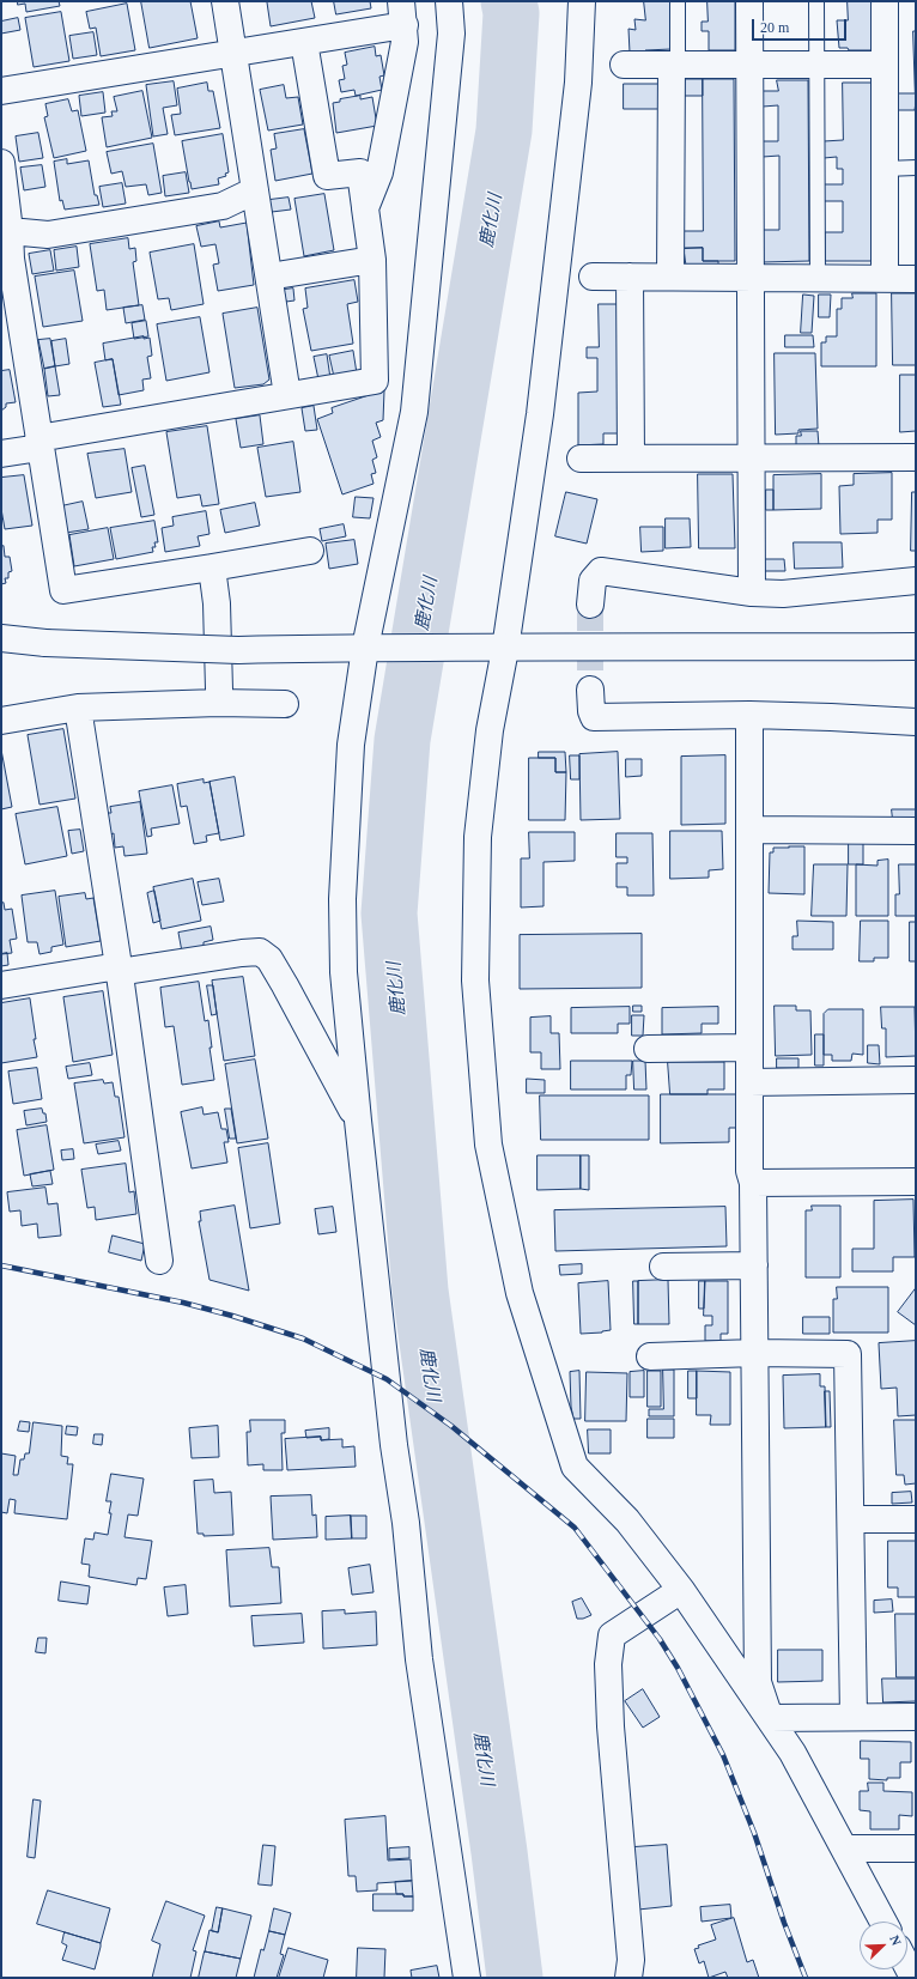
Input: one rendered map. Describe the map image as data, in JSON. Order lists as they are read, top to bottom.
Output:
{
  "water": ["鹿化川"],
  "scale_bar": "20 m",
  "north": "top right"
}
